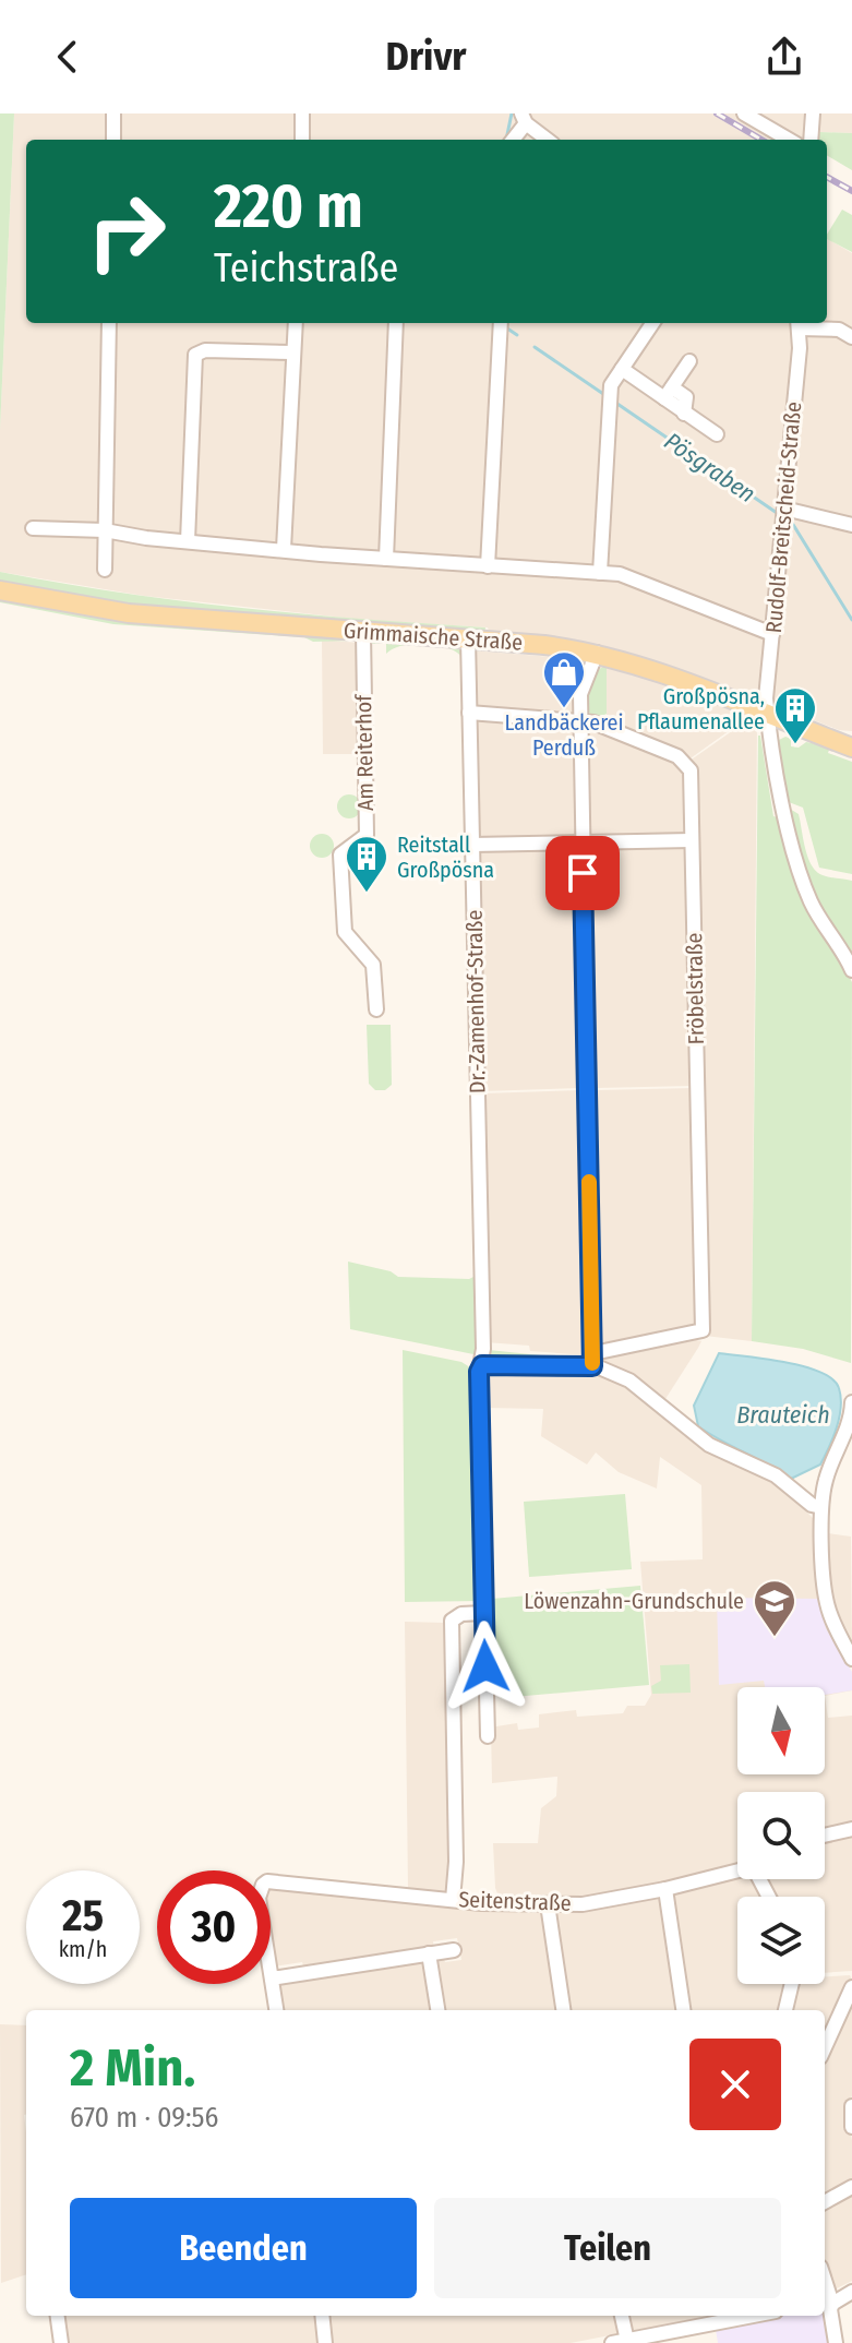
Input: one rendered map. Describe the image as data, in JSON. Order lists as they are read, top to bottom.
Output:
{
  "streets": {
    "main road": ["Grimmaische Straße"],
    "street": [
      "Rudolf-Breitscheid-Straße",
      "Am Reiterhof",
      "Fröbelstraße",
      "Dr.-Zamenhof-Straße",
      "Seitenstraße"
    ]
  },
  "crossings": [
    ["Rudolf-Breitscheid-Straße", "Grimmaische Straße"],
    ["Grimmaische Straße", "Am Reiterhof"],
    ["Grimmaische Straße", "Dr.-Zamenhof-Straße"],
    ["Fröbelstraße", "Dr.-Zamenhof-Straße"]
  ],
  "water": ["Pösgraben", "Brauteich"],
  "places": {
    "shop": ["Landbäckerei Perduß"],
    "building": ["Großpösna, Pflaumenallee", "Reitstall Großpösna"],
    "school or university": ["Löwenzahn-Grundschule"]
  },
  "north": "bottom",
  "page": {
    "header": "Drivr",
    "turn": ["220 m", "Teichstraße"],
    "speed": "25 km/h",
    "limit": "30",
    "heading": ["2 Min.", "670 m · 09:56"],
    "buttons": ["Beenden", "Teilen"]
  }
}
